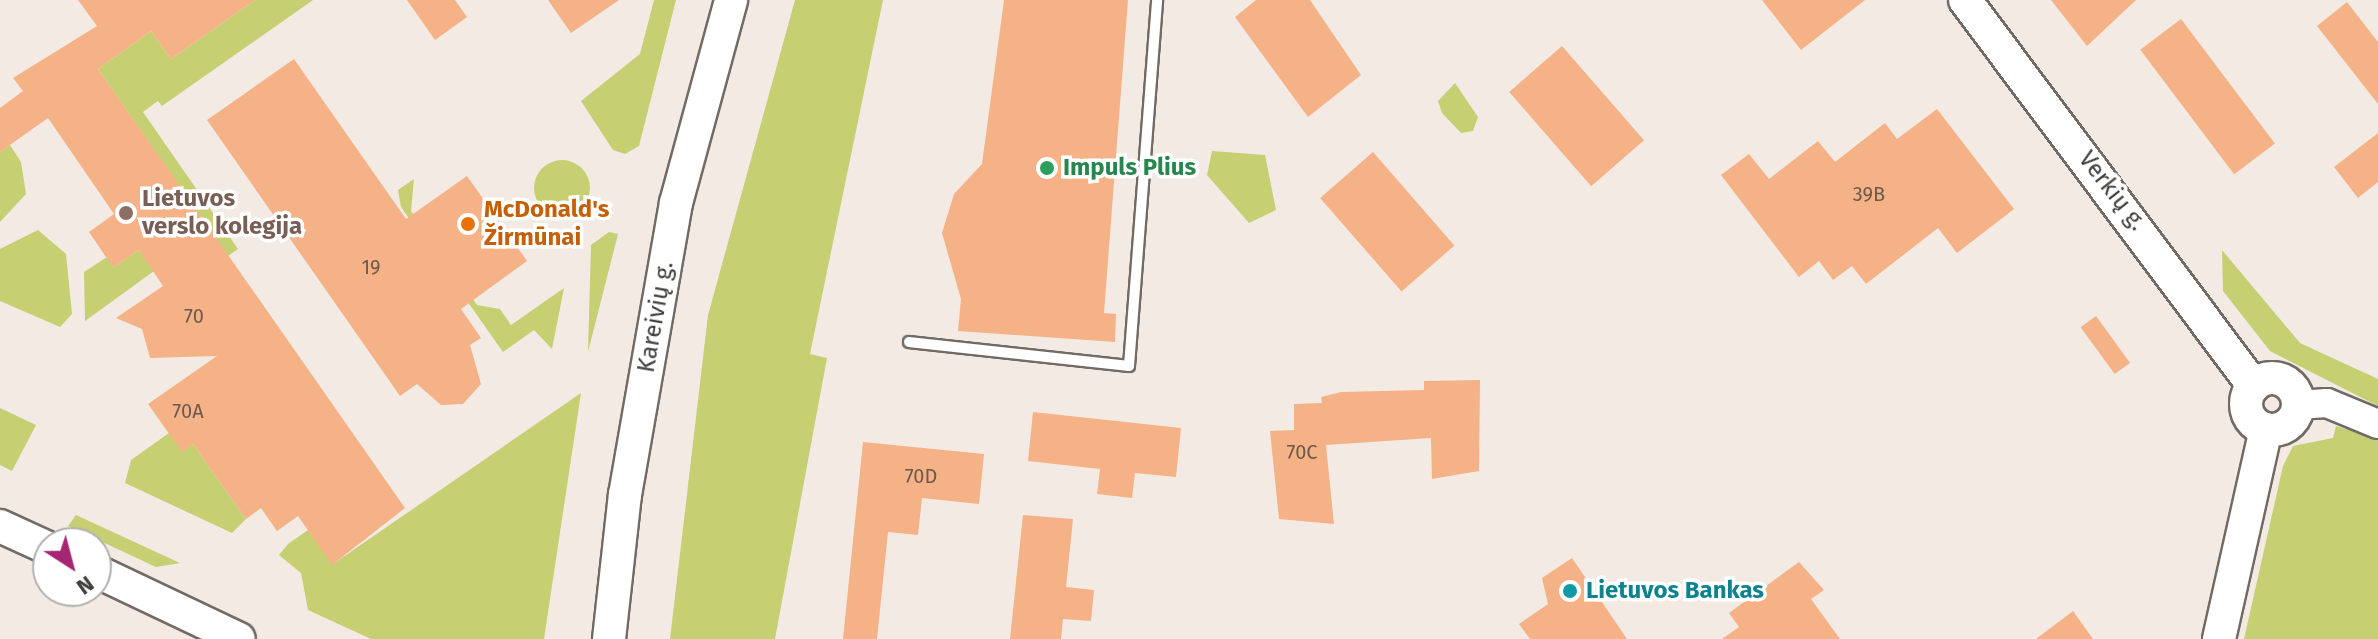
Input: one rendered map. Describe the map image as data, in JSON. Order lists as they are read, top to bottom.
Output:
{
  "streets": {
    "main road": ["Verkių g.", "Kareivių g."]
  },
  "places": [
    "Impuls Plius",
    "Lietuvos verslo kolegija",
    "McDonald's Žirmūnai",
    "Lietuvos Bankas"
  ],
  "house_numbers": [
    "39B",
    "19",
    "70",
    "70A",
    "70C",
    "70D"
  ],
  "north": "bottom right"
}
